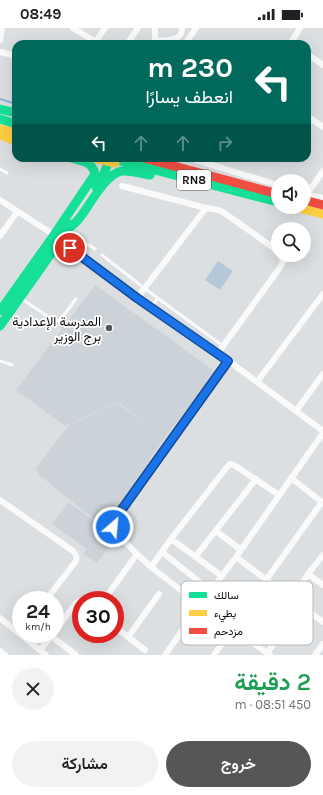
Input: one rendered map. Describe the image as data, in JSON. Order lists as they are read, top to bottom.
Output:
{
  "streets": {
    "main road": ["RN8"]
  },
  "places": ["المدرسة الإعدادية برج الوزير"],
  "legend": ["سالك", "بطيء", "مزدحم"],
  "page": {
    "status": "08:49",
    "turn": ["230 m", "انعطف يسارًا"],
    "speed": "24 km/h",
    "limit": "30",
    "heading": ["2 دقيقة", "450 m · 08:51"],
    "buttons": ["خروج", "مشاركة"]
  }
}
